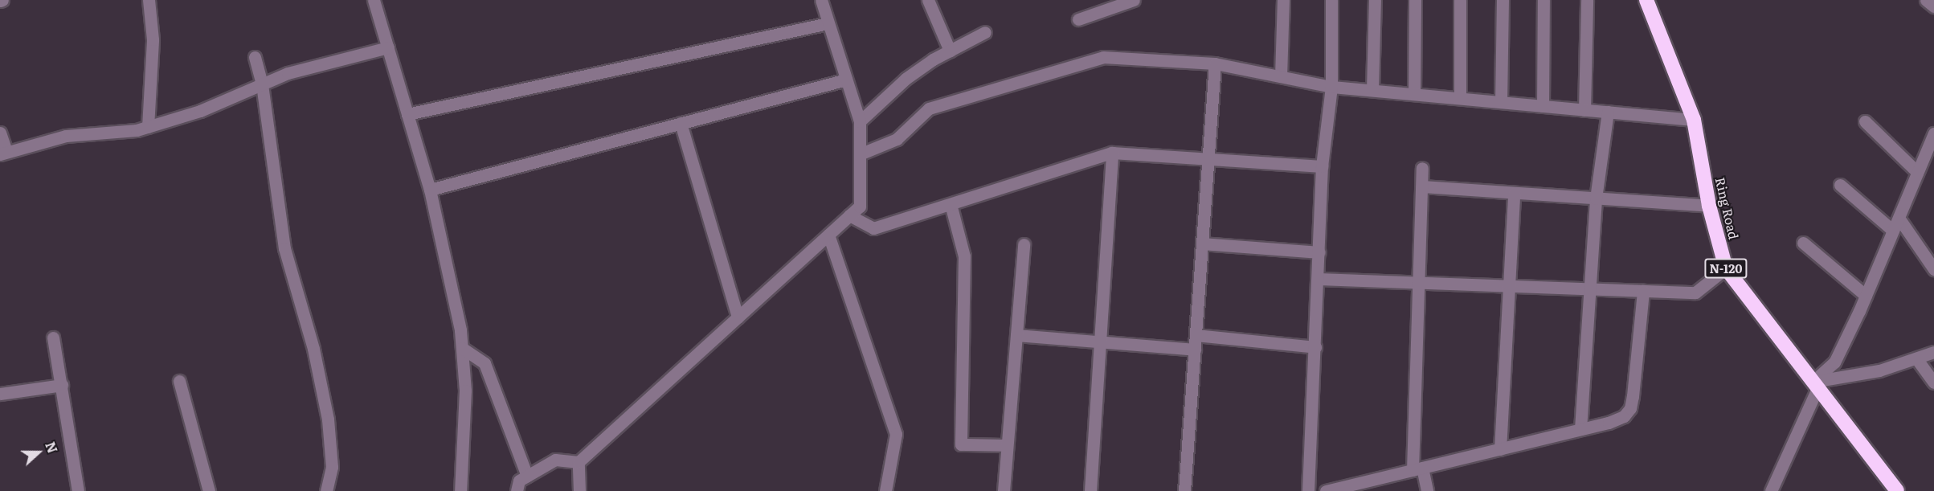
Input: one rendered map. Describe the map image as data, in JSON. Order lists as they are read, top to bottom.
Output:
{
  "streets": {
    "highway": ["Ring Road", "N-120"]
  },
  "north": "right"
}
